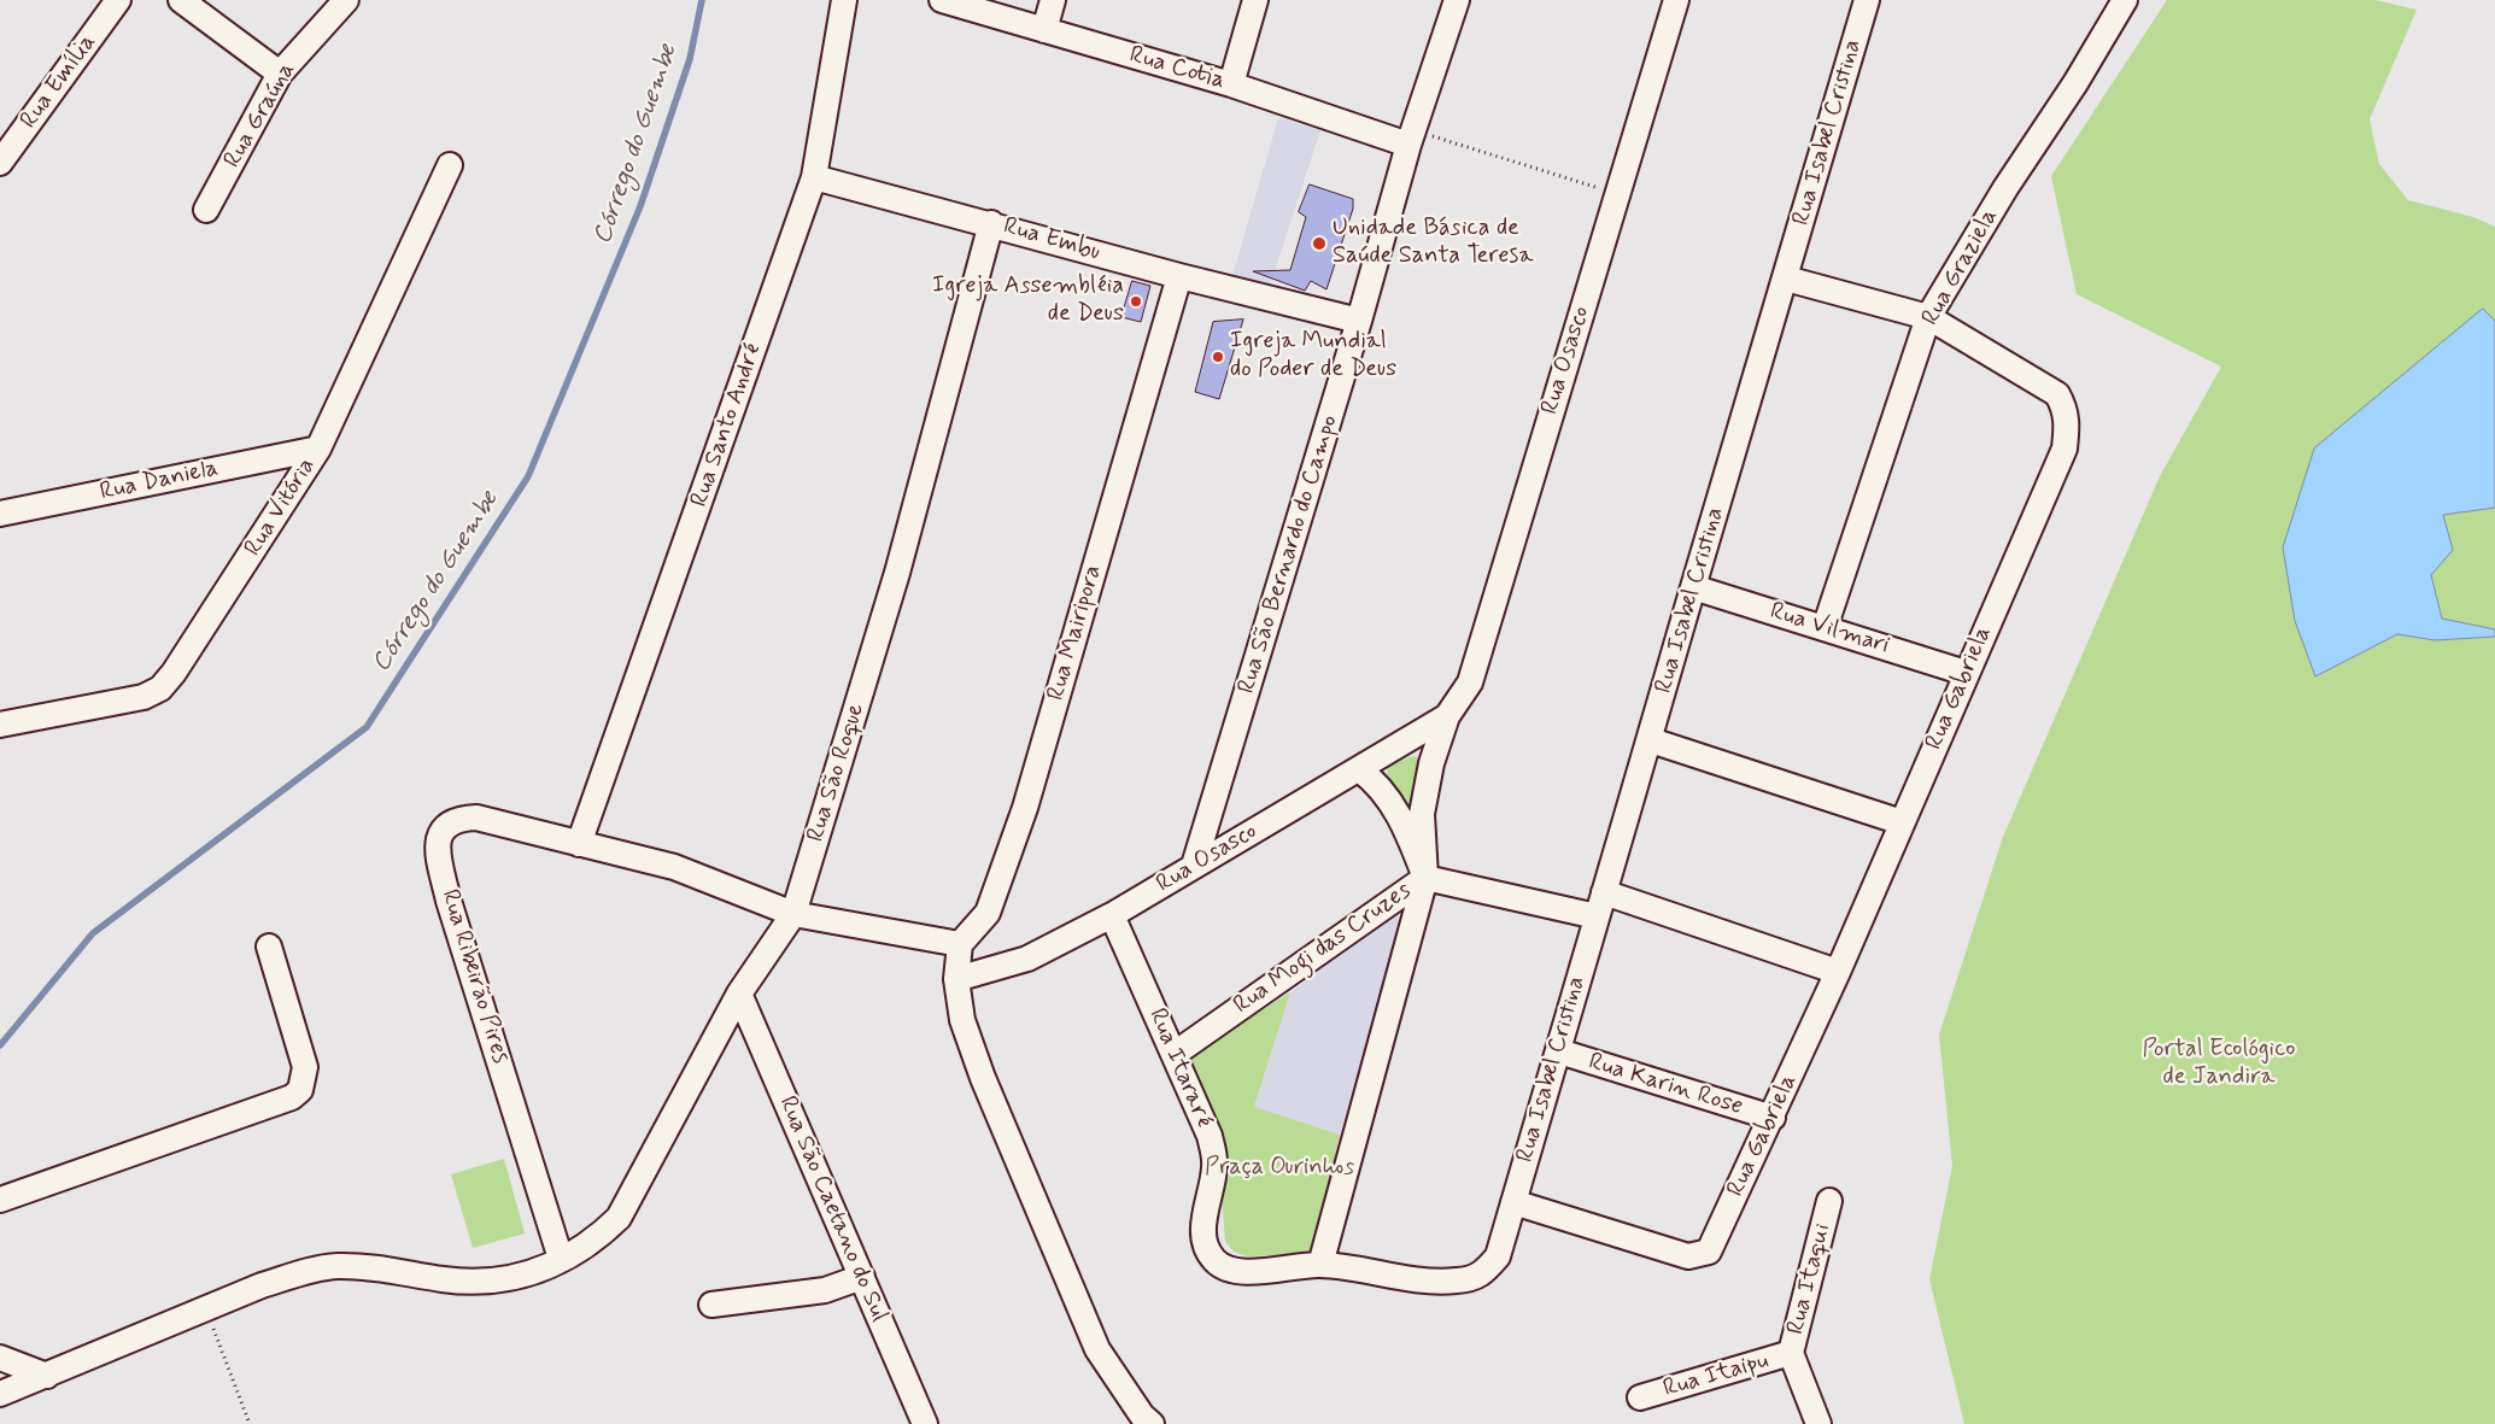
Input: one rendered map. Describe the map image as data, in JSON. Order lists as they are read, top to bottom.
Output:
{
  "streets": {
    "street": [
      "Rua Cotia",
      "Rua Emília",
      "Rua Graúna",
      "Rua Isabel Cristina",
      "Rua Embu",
      "Rua Graziela",
      "Rua Osasco",
      "Rua Santo André",
      "Rua Daniela",
      "Rua Vitória",
      "Rua São Bernardo do Campo",
      "Rua Vilmari",
      "Rua Mairipora",
      "Rua Gabriela",
      "Rua São Roque",
      "Rua Mogi das Cruzes",
      "Rua Ribeirão Pires",
      "Rua Itararé",
      "Rua Karin Rose",
      "Rua São Caetano do Sul",
      "Rua Itaqui",
      "Rua Itaipu"
    ]
  },
  "crossings": [
    ["Rua Cotia", "Rua São Bernardo do Campo"],
    ["Rua Isabel Cristina", "Rua Osasco"],
    ["Rua Isabel Cristina", "Rua Vilmari"],
    ["Rua Isabel Cristina", "Rua Gabriela"],
    ["Rua Isabel Cristina", "Rua Itararé"],
    ["Rua Isabel Cristina", "Rua Karin Rose"],
    ["Rua Embu", "Rua Santo André"],
    ["Rua Embu", "Rua São Bernardo do Campo"],
    ["Rua Embu", "Rua Mairipora"],
    ["Rua Embu", "Rua São Roque"],
    ["Rua Graziela", "Rua Vilmari"],
    ["Rua Graziela", "Rua Gabriela"],
    ["Rua Osasco", "Rua São Bernardo do Campo"],
    ["Rua Osasco", "Rua Mogi das Cruzes"],
    ["Rua Osasco", "Rua Itararé"],
    ["Rua Santo André", "Rua Ribeirão Pires"],
    ["Rua Daniela", "Rua Vitória"],
    ["Rua Vilmari", "Rua Gabriela"],
    ["Rua Mairipora", "Rua Ribeirão Pires"],
    ["Rua Gabriela", "Rua Karin Rose"],
    ["Rua São Roque", "Rua Ribeirão Pires"],
    ["Rua São Roque", "Rua São Caetano do Sul"],
    ["Rua Mogi das Cruzes", "Rua Itararé"],
    ["Rua Itaqui", "Rua Itaipu"]
  ],
  "water": ["Córrego do Guembe"],
  "parks": ["Portal Ecológico de Jandira", "Praça Ourinhos"],
  "places": ["Unidade Básica de Saúde Santa Teresa", "Igreja Assembléia de Deus", "Igreja Mundial do Poder de Deus"]
}
